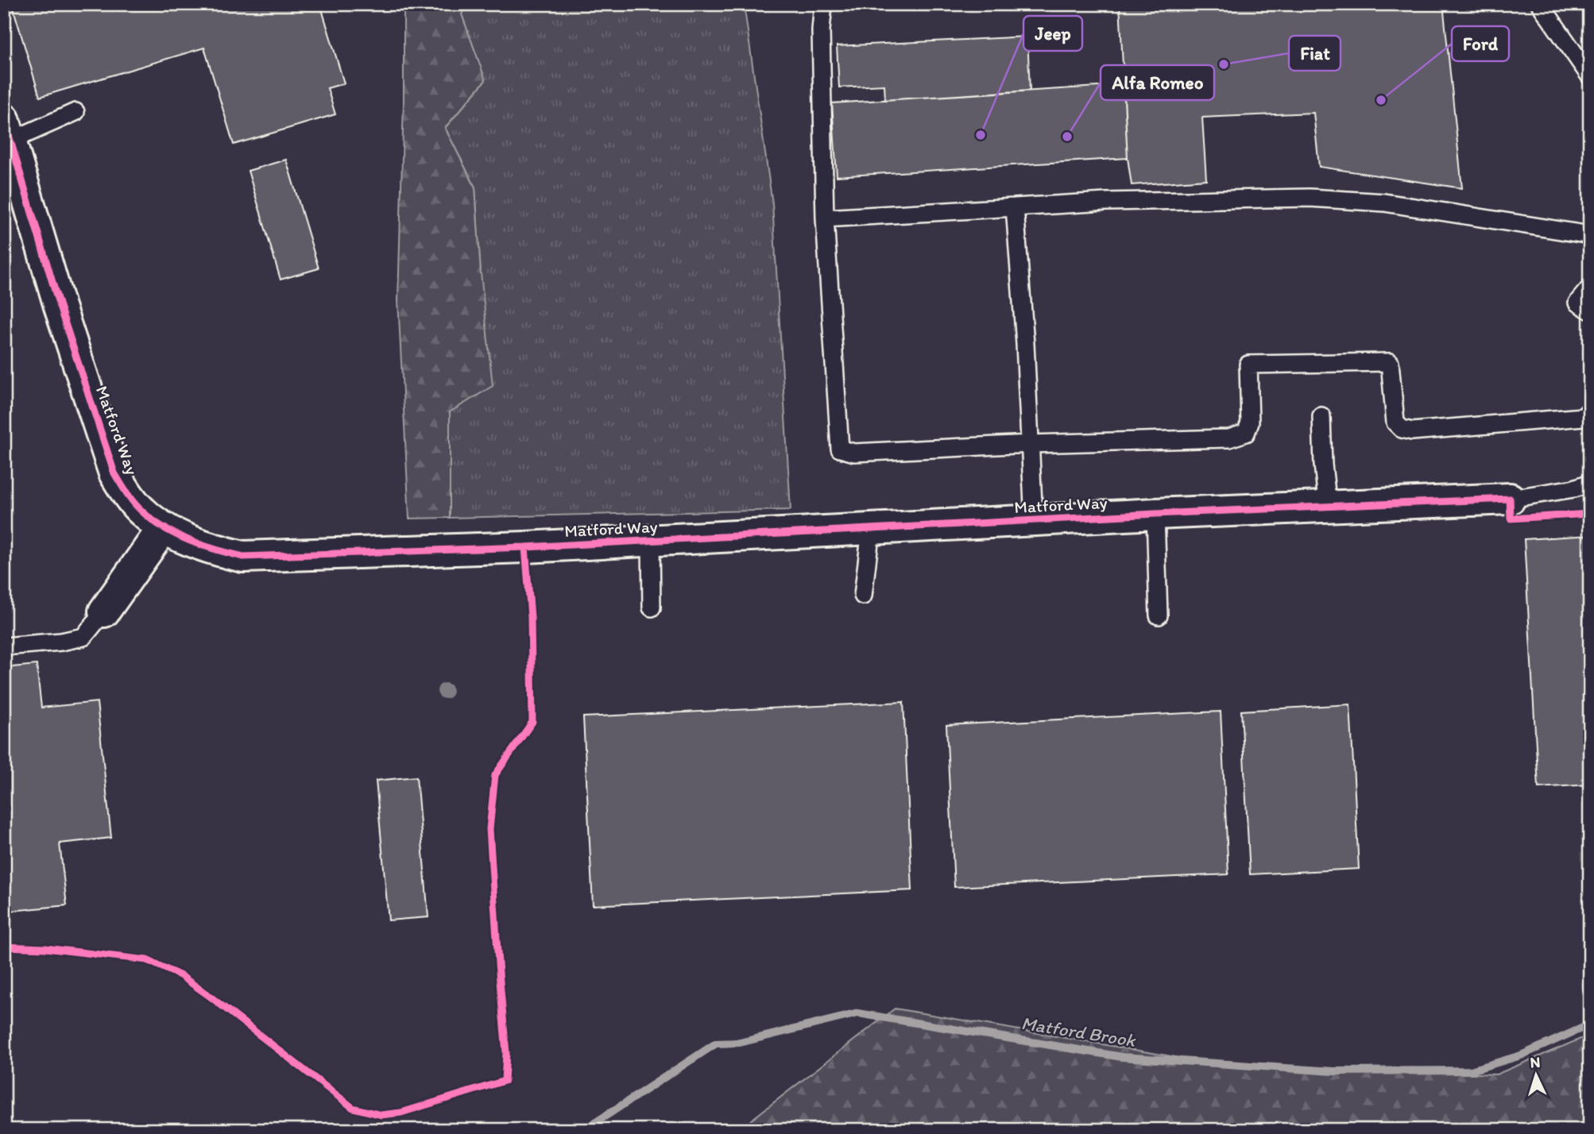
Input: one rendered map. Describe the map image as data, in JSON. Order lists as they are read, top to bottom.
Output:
{
  "streets": {
    "street": ["Matford Way"]
  },
  "water": ["Matford Brook"],
  "places": [
    "Fiat",
    "Ford",
    "Jeep",
    "Alfa Romeo"
  ],
  "north": "top"
}
